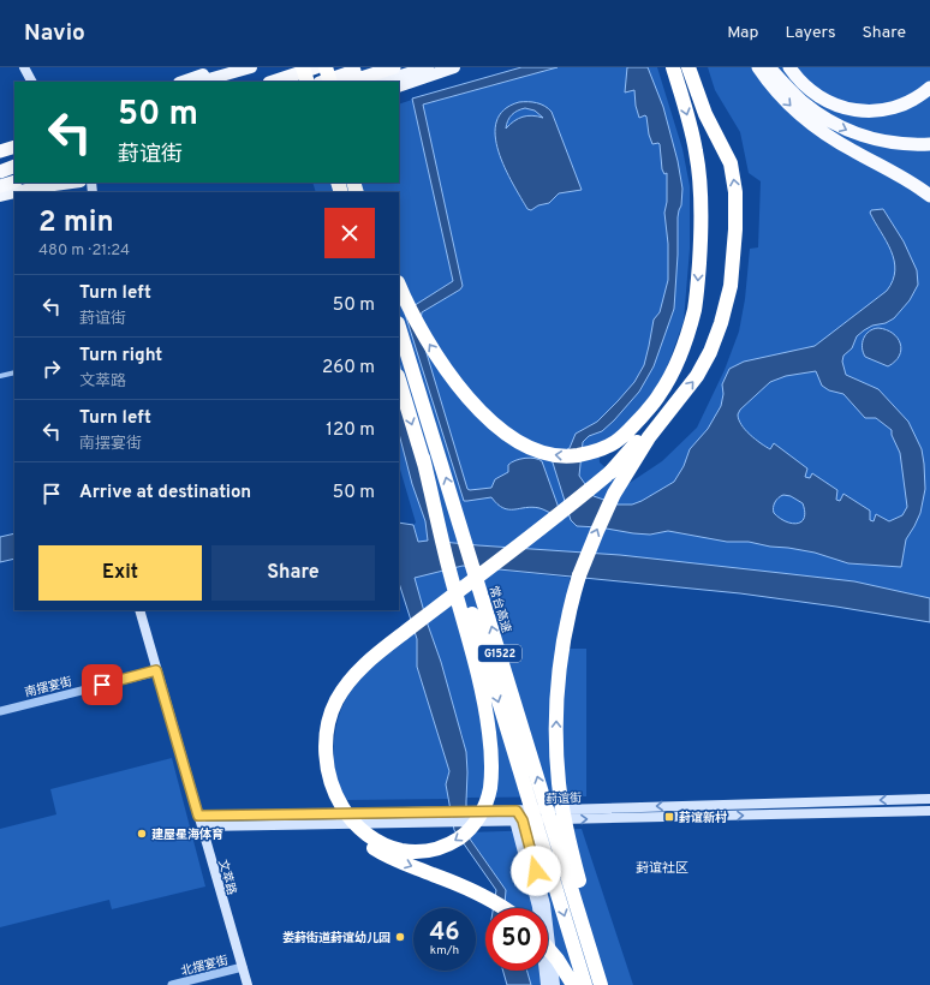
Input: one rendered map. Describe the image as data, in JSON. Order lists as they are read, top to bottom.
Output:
{
  "streets": {
    "highway": ["常台高速", "G1522"],
    "main road": ["葑谊街", "文萃路"],
    "street": ["南摆宴街", "北摆宴街"]
  },
  "crossings": [
    ["南摆宴街", "文萃路"],
    ["葑谊街", "文萃路"],
    ["文萃路", "北摆宴街"]
  ],
  "districts": ["葑谊社区"],
  "places": {
    "transit": ["葑谊新村"],
    "other": ["建屋·星海体育", "娄葑街道葑谊幼儿园"]
  },
  "page": {
    "header": "Navio",
    "nav": ["Map", "Layers", "Share"],
    "turn": ["50 m", "葑谊街"],
    "heading": ["2 min", "480 m · 21:24"],
    "list": [
      {
        "name": "Turn left",
        "note": "葑谊街",
        "value": "50 m"
      },
      {
        "name": "Turn right",
        "note": "文萃路",
        "value": "260 m"
      },
      {
        "name": "Turn left",
        "note": "南摆宴街",
        "value": "120 m"
      },
      {
        "name": "Arrive at destination",
        "value": "50 m"
      }
    ],
    "buttons": ["Exit", "Share"],
    "speed": "46 km/h",
    "limit": "50"
  }
}
